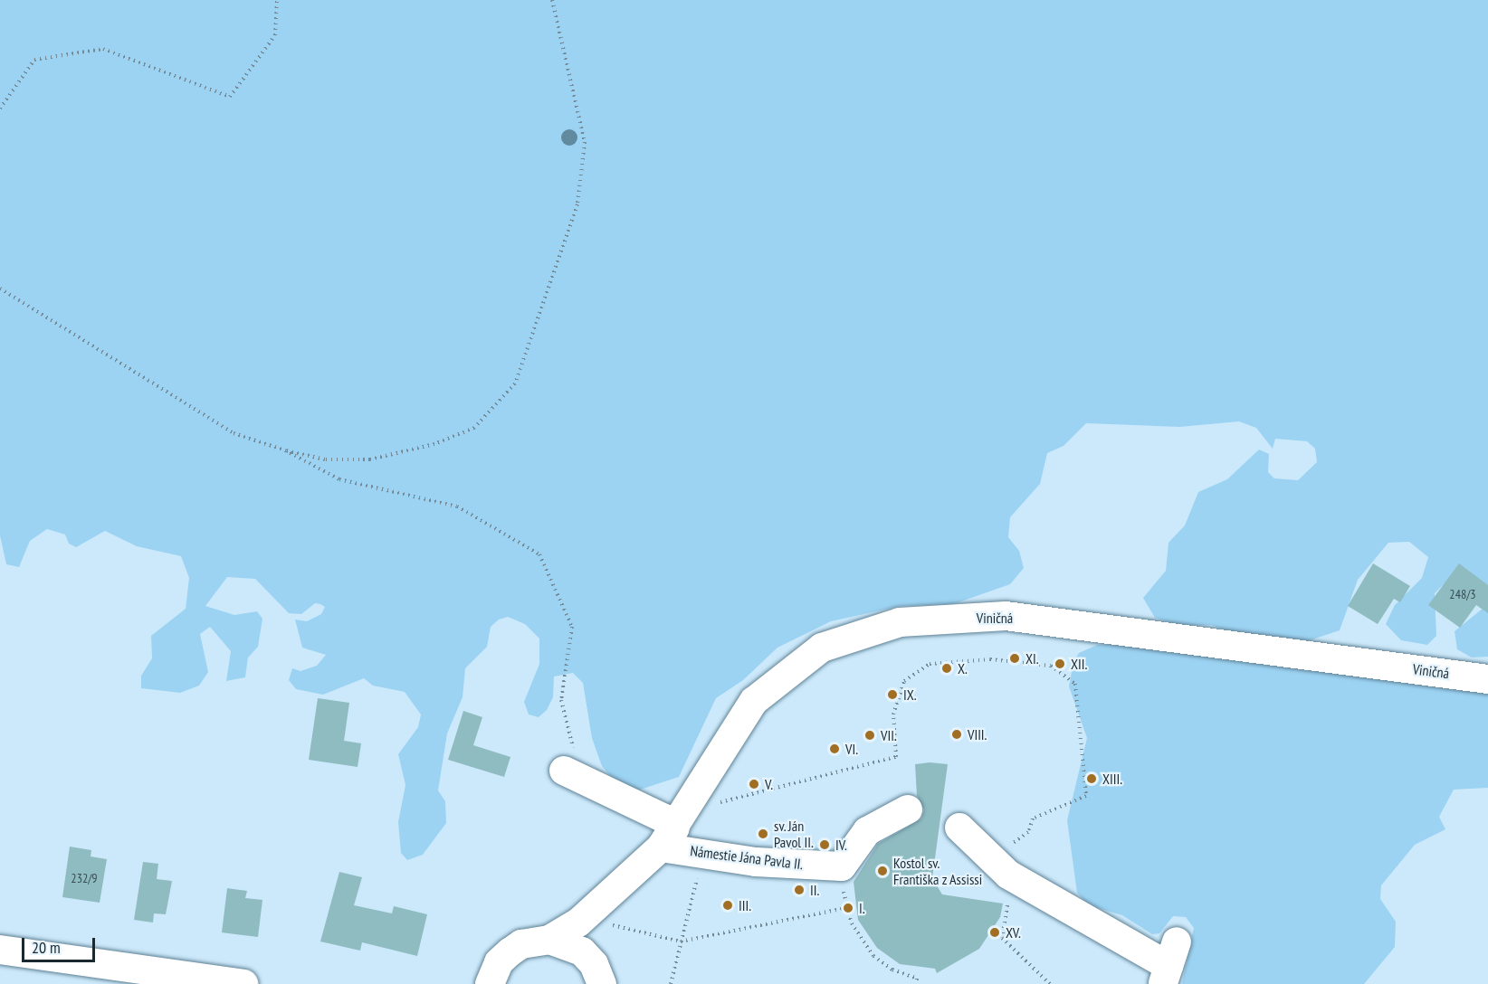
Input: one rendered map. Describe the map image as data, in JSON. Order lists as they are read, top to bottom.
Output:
{
  "streets": {
    "street": ["Viničná", "Námestie Jána Pavla II."]
  },
  "crossings": [
    ["Viničná", "Námestie Jána Pavla II."]
  ],
  "places": [
    "XI.",
    "XII.",
    "X.",
    "IX.",
    "VIII.",
    "VII.",
    "VI.",
    "XIII.",
    "V.",
    "sv. Ján Pavol II.",
    "IV.",
    "Kostol sv. Františka z Assissi",
    "II.",
    "III.",
    "I.",
    "XV."
  ],
  "house_numbers": ["248/3", "232/9"],
  "scale_bar": "20 m"
}
